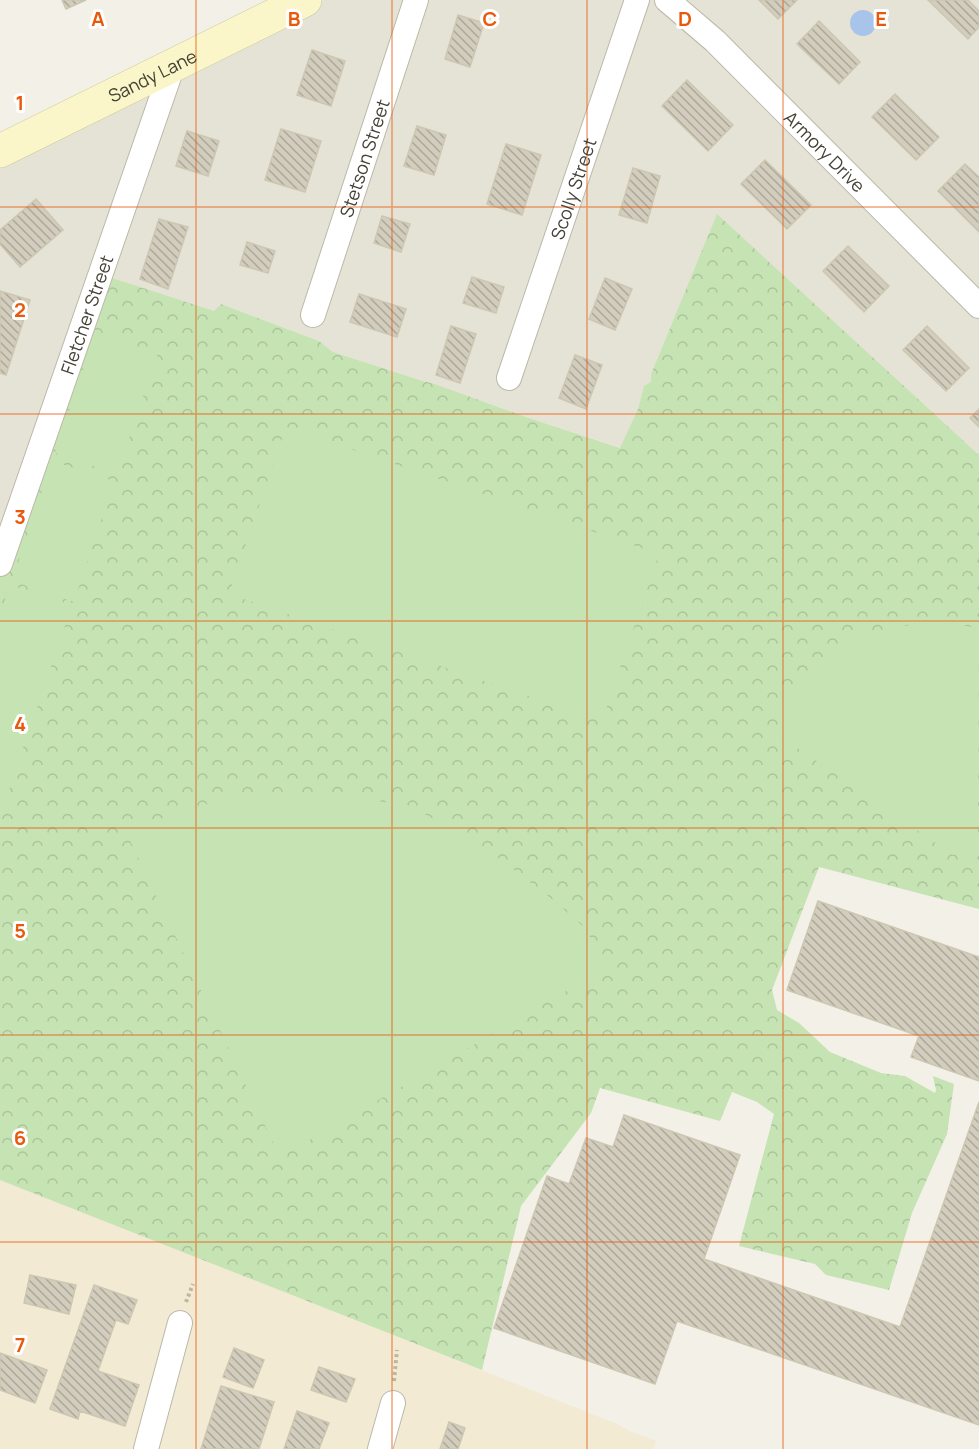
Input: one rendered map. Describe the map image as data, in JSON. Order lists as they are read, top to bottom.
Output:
{
  "streets": {
    "main road": ["Sandy Lane"],
    "street": [
      "Armory Drive",
      "Stetson Street",
      "Scolly Street",
      "Fletcher Street"
    ]
  },
  "crossings": [
    ["Sandy Lane", "Fletcher Street"]
  ],
  "grid": {
    "columns": [
      "A",
      "B",
      "C",
      "D",
      "E"
    ],
    "rows": [
      "1",
      "2",
      "3",
      "4",
      "5",
      "6",
      "7"
    ]
  }
}
